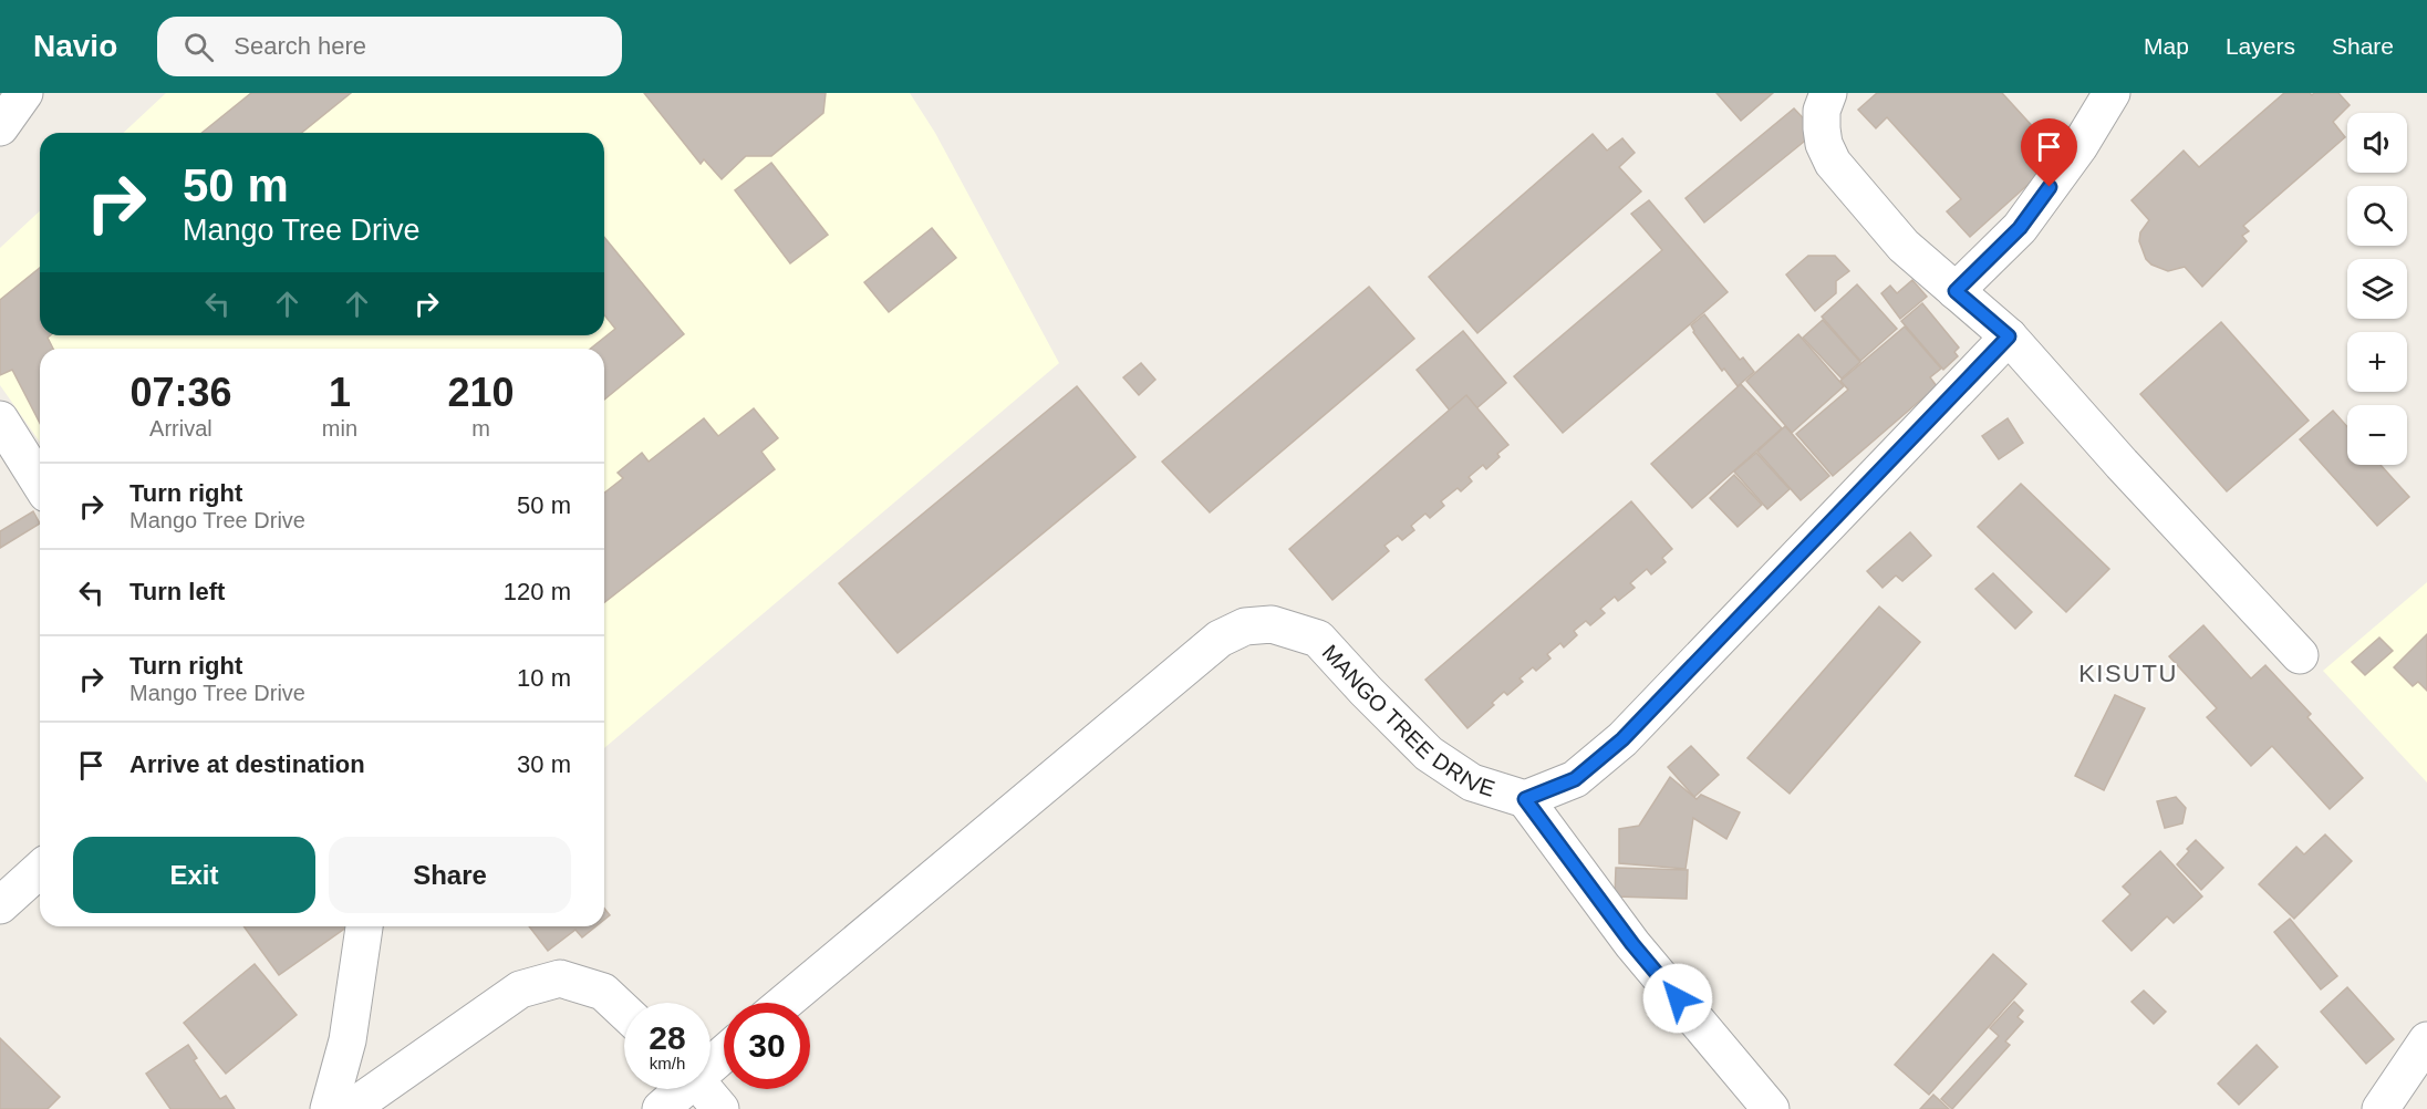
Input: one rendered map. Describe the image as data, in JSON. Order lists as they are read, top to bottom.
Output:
{
  "streets": {
    "street": ["MANGO TREE DRIVE"]
  },
  "districts": ["KISUTU"],
  "page": {
    "header": "Navio",
    "search": "Search here",
    "nav": ["Map", "Layers", "Share"],
    "map_buttons": ["+", "−"],
    "turn": ["50 m", "Mango Tree Drive"],
    "eta": [
      "07:36",
      "Arrival",
      "1",
      "min",
      "210",
      "m"
    ],
    "list": [
      {
        "name": "Turn right",
        "note": "Mango Tree Drive",
        "value": "50 m"
      },
      {
        "name": "Turn left",
        "value": "120 m"
      },
      {
        "name": "Turn right",
        "note": "Mango Tree Drive",
        "value": "10 m"
      },
      {
        "name": "Arrive at destination",
        "value": "30 m"
      }
    ],
    "buttons": ["Exit", "Share"],
    "speed": "28 km/h",
    "limit": "30"
  }
}
